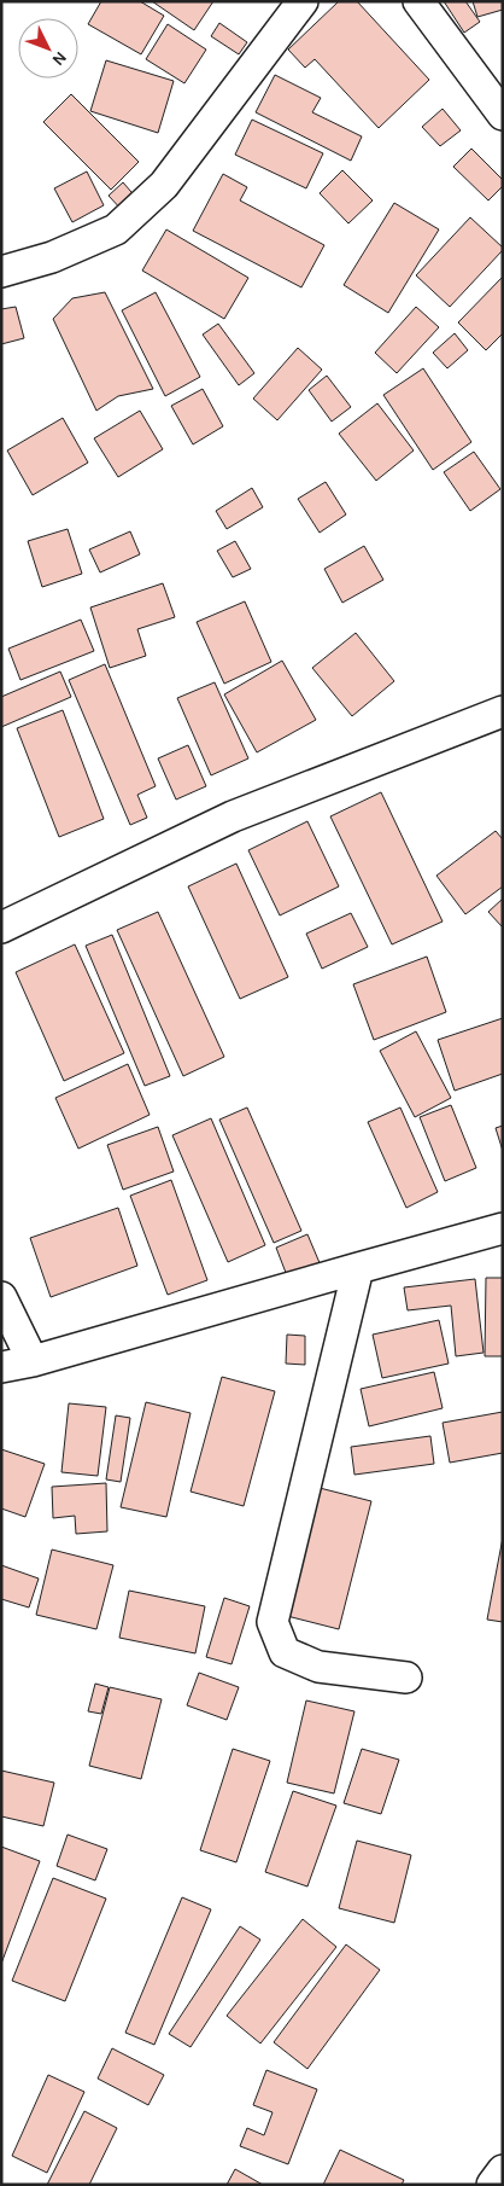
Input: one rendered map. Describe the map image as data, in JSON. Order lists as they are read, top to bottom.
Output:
{
  "north": "bottom right"
}
